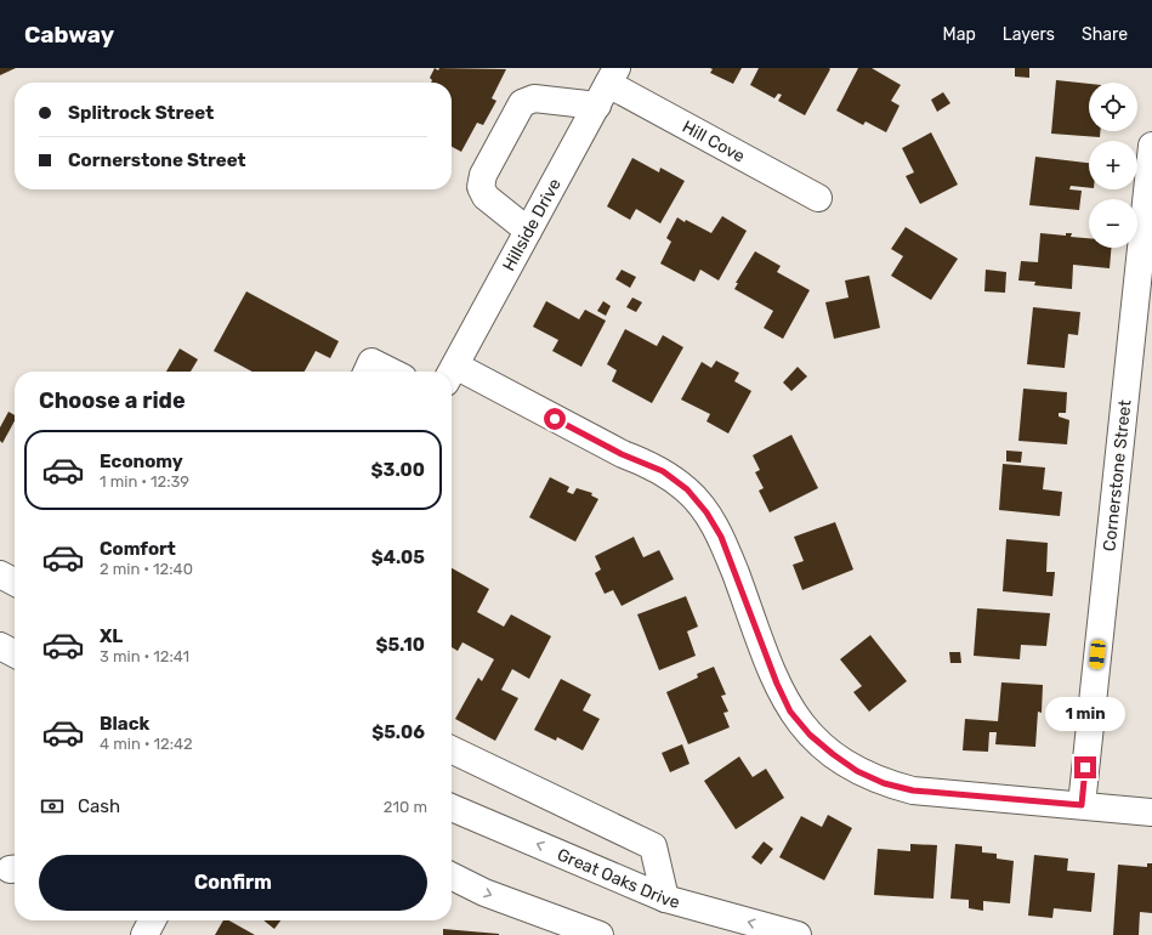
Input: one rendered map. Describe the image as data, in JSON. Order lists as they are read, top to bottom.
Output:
{
  "streets": {
    "street": [
      "Hill Cove",
      "Hillside Drive",
      "Cornerstone Street",
      "Great Oaks Drive"
    ]
  },
  "crossings": [
    ["Hill Cove", "Hillside Drive"]
  ],
  "page": {
    "header": "Cabway",
    "nav": ["Map", "Layers", "Share"],
    "map_buttons": ["+", "−"],
    "banner": ["Splitrock Street", "Cornerstone Street"],
    "heading": "Choose a ride",
    "list": [
      {
        "name": "Economy",
        "note": "1 min · 12:39",
        "value": "$3.00"
      },
      {
        "name": "Comfort",
        "note": "2 min · 12:40",
        "value": "$4.05"
      },
      {
        "name": "XL",
        "note": "3 min · 12:41",
        "value": "$5.10"
      },
      {
        "name": "Black",
        "note": "4 min · 12:42",
        "value": "$5.06"
      }
    ],
    "bubble": "1 min",
    "pay": ["Cash", "210 m"],
    "buttons": "Confirm"
  }
}
